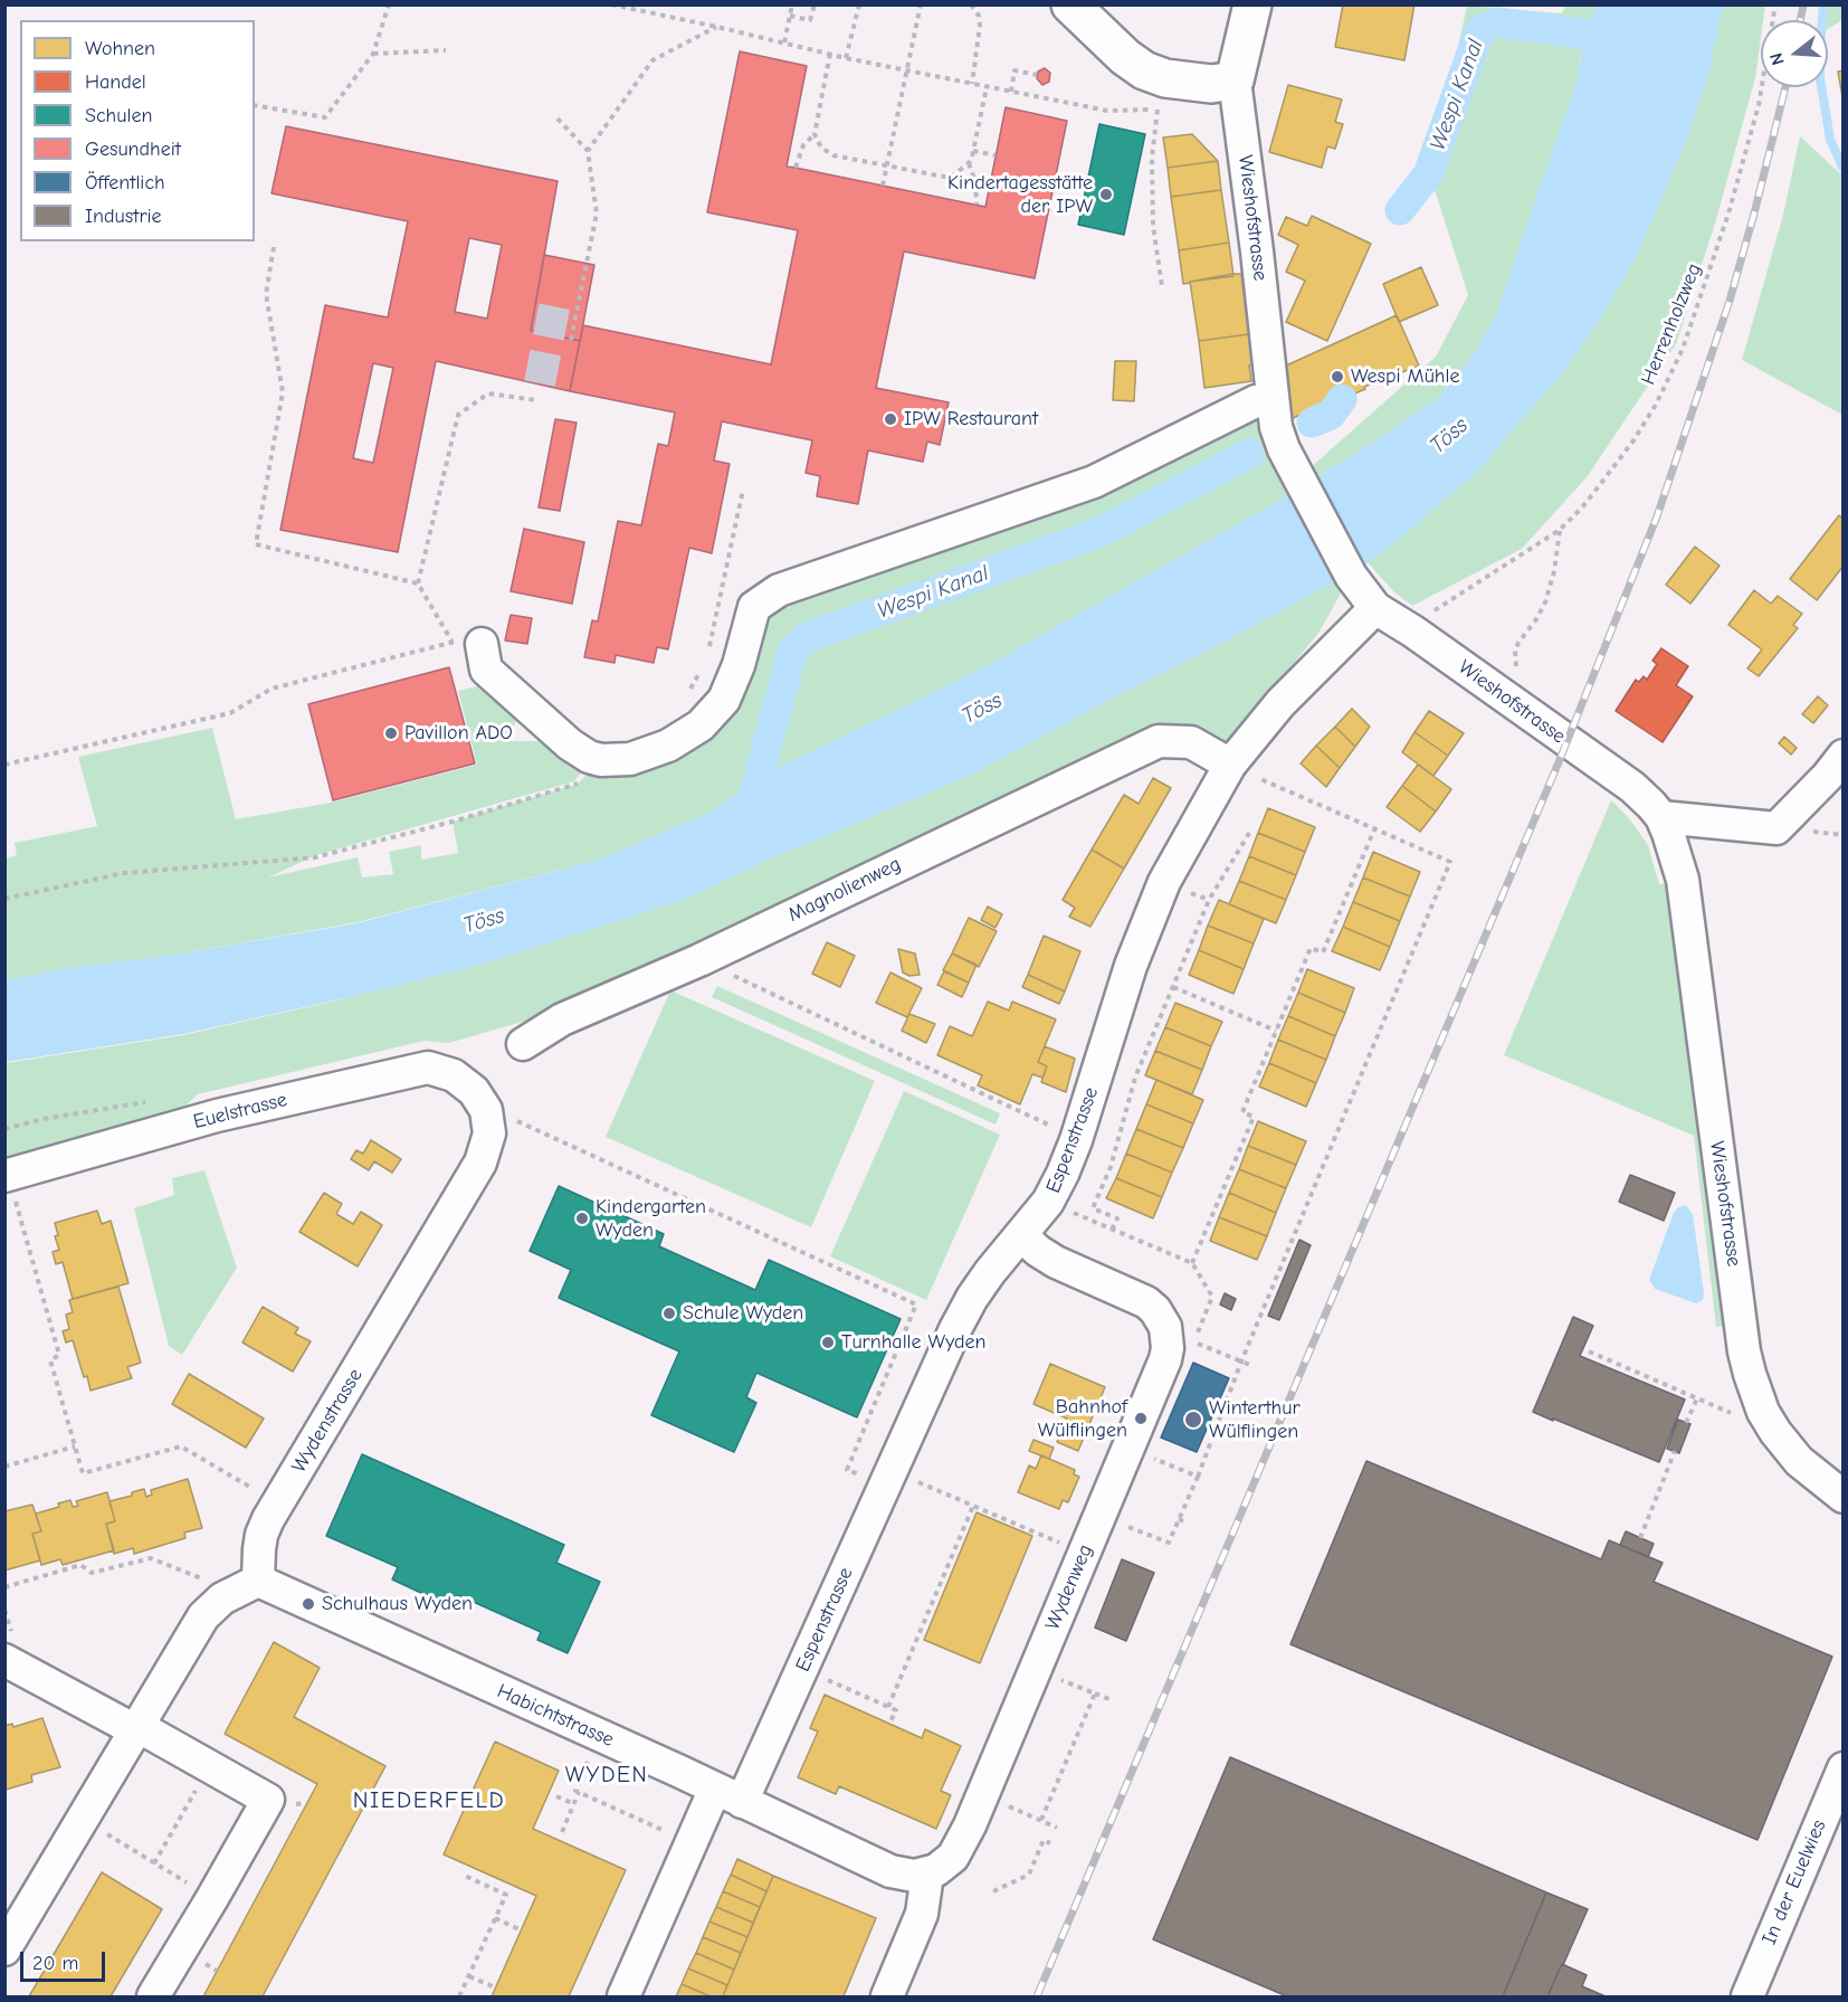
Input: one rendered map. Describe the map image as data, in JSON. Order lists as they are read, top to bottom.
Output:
{
  "streets": {
    "street": [
      "Wieshofstrasse",
      "Magnolienweg",
      "Euelstrasse",
      "Espenstrasse",
      "Wydenstrasse",
      "Wydenweg",
      "Habichtstrasse",
      "In der Euelwies"
    ],
    "path": ["Herrenholzweg"]
  },
  "crossings": [
    ["Wieshofstrasse", "Herrenholzweg"],
    ["Wieshofstrasse", "Espenstrasse"],
    ["Magnolienweg", "Espenstrasse"],
    ["Euelstrasse", "Wydenstrasse"],
    ["Espenstrasse", "Wydenweg"],
    ["Espenstrasse", "Habichtstrasse"],
    ["Wydenstrasse", "Habichtstrasse"],
    ["Wydenweg", "Habichtstrasse"]
  ],
  "districts": ["WYDEN", "NIEDERFELD"],
  "water": ["Wespi Kanal", "Töss"],
  "places": [
    "Kindertagesstätte der IPW",
    "Wespi Mühle",
    "IPW Restaurant",
    "Pavillon ADO",
    "Kindergarten Wyden",
    "Schule Wyden",
    "Turnhalle Wyden",
    "Bahnhof Wülflingen",
    "Winterthur Wülflingen",
    "Schulhaus Wyden"
  ],
  "legend": [
    "Wohnen",
    "Handel",
    "Schulen",
    "Gesundheit",
    "Öffentlich",
    "Industrie"
  ],
  "scale_bar": "20 m",
  "north": "left"
}
